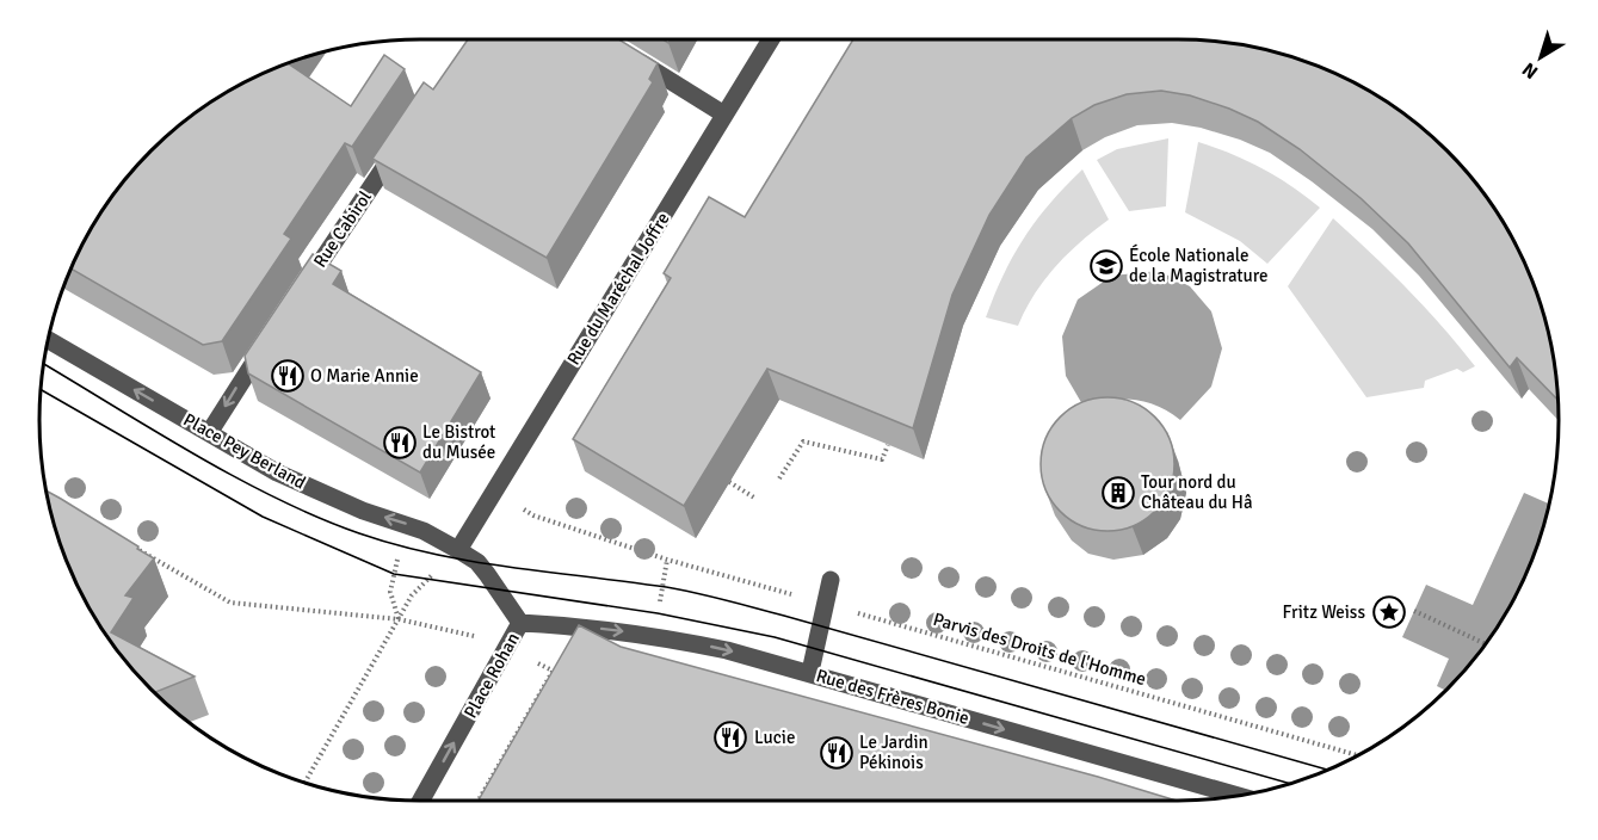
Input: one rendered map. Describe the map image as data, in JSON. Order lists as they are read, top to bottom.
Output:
{
  "streets": {
    "street": [
      "Rue Cabirol",
      "Rue du Maréchal Joffre",
      "Place Pey Berland",
      "Place Rohan",
      "Rue des Frères Bonie"
    ],
    "path": ["Parvis des Droits de l'Homme"]
  },
  "crossings": [
    ["Rue du Maréchal Joffre", "Place Pey Berland"],
    ["Rue du Maréchal Joffre", "Parvis des Droits de l'Homme"],
    ["Rue du Maréchal Joffre", "Place Rohan"],
    ["Place Pey Berland", "Place Rohan"],
    ["Place Rohan", "Rue des Frères Bonie"]
  ],
  "one_way": ["Place Pey Berland", "Place Rohan", "Rue des Frères Bonie"],
  "places": {
    "school or university": ["École Nationale de la Magistrature"],
    "restaurant": [
      "O Marie Annie",
      "Le Bistrot du Musée",
      "Lucie",
      "Le Jardin Pékinois"
    ],
    "building": ["Tour nord du Château du Hâ"],
    "place": ["Fritz Weiss"]
  },
  "north": "bottom left"
}
